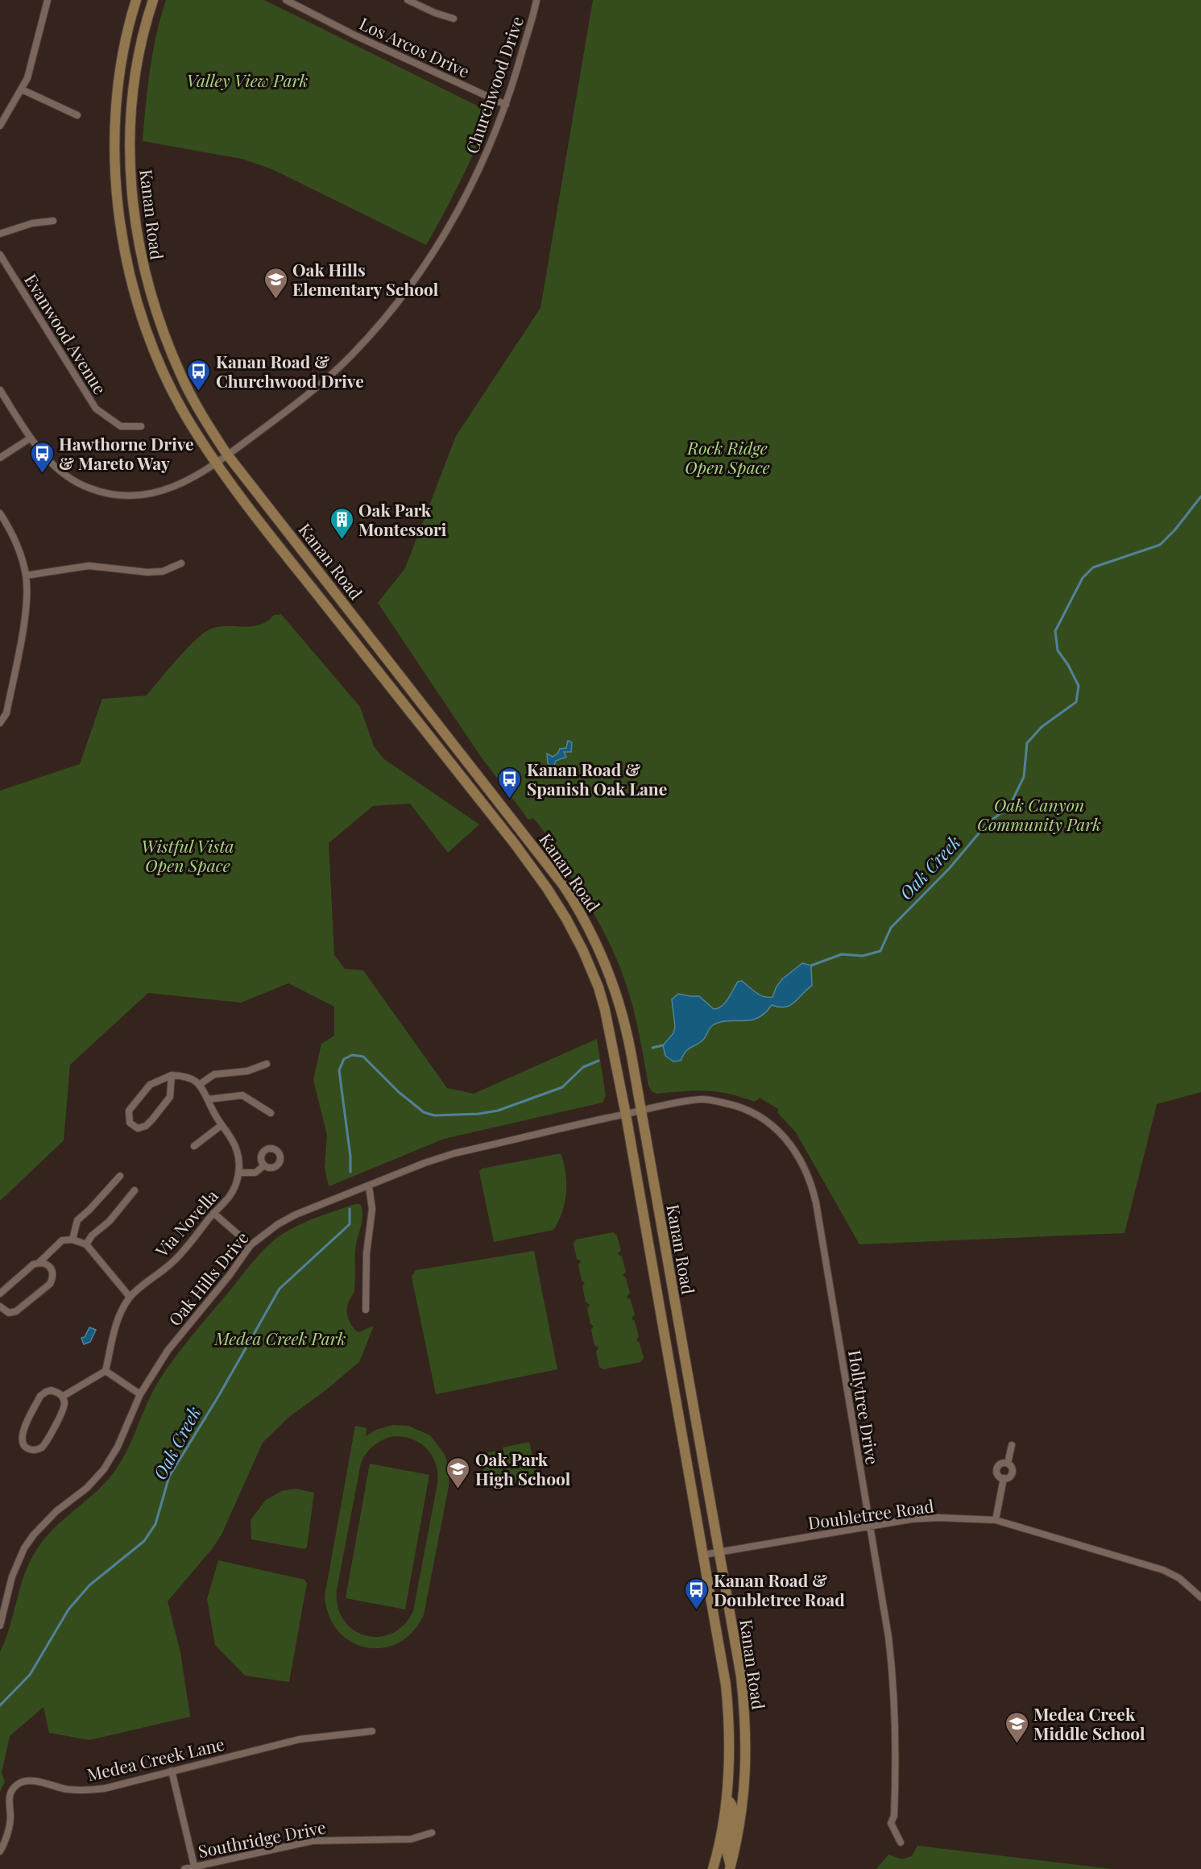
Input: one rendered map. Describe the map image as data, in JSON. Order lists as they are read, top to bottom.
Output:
{
  "streets": {
    "main road": ["Kanan Road"],
    "street": [
      "Los Arcos Drive",
      "Churchwood Drive",
      "Evanwood Avenue",
      "Via Novella",
      "Oak Hills Drive",
      "Hollytree Drive",
      "Doubletree Road",
      "Medea Creek Lane",
      "Southridge Drive"
    ]
  },
  "crossings": [
    ["Los Arcos Drive", "Churchwood Drive"],
    ["Churchwood Drive", "Kanan Road"],
    ["Kanan Road", "Oak Hills Drive"],
    ["Kanan Road", "Hollytree Drive"],
    ["Kanan Road", "Doubletree Road"],
    ["Oak Hills Drive", "Hollytree Drive"],
    ["Hollytree Drive", "Doubletree Road"]
  ],
  "water": ["Oak Creek"],
  "parks": [
    "Valley View Park",
    "Rock Ridge Open Space",
    "Oak Canyon Community Park",
    "Wistful Vista Open Space",
    "Medea Creek Park"
  ],
  "places": {
    "school or university": ["Oak Hills Elementary School", "Oak Park High School", "Medea Creek Middle School"],
    "bus stop": [
      "Kanan Road & Churchwood Drive",
      "Hawthorne Drive & Mareto Way",
      "Kanan Road & Spanish Oak Lane",
      "Kanan Road & Doubletree Road"
    ],
    "building": ["Oak Park Montessori"]
  }
}
